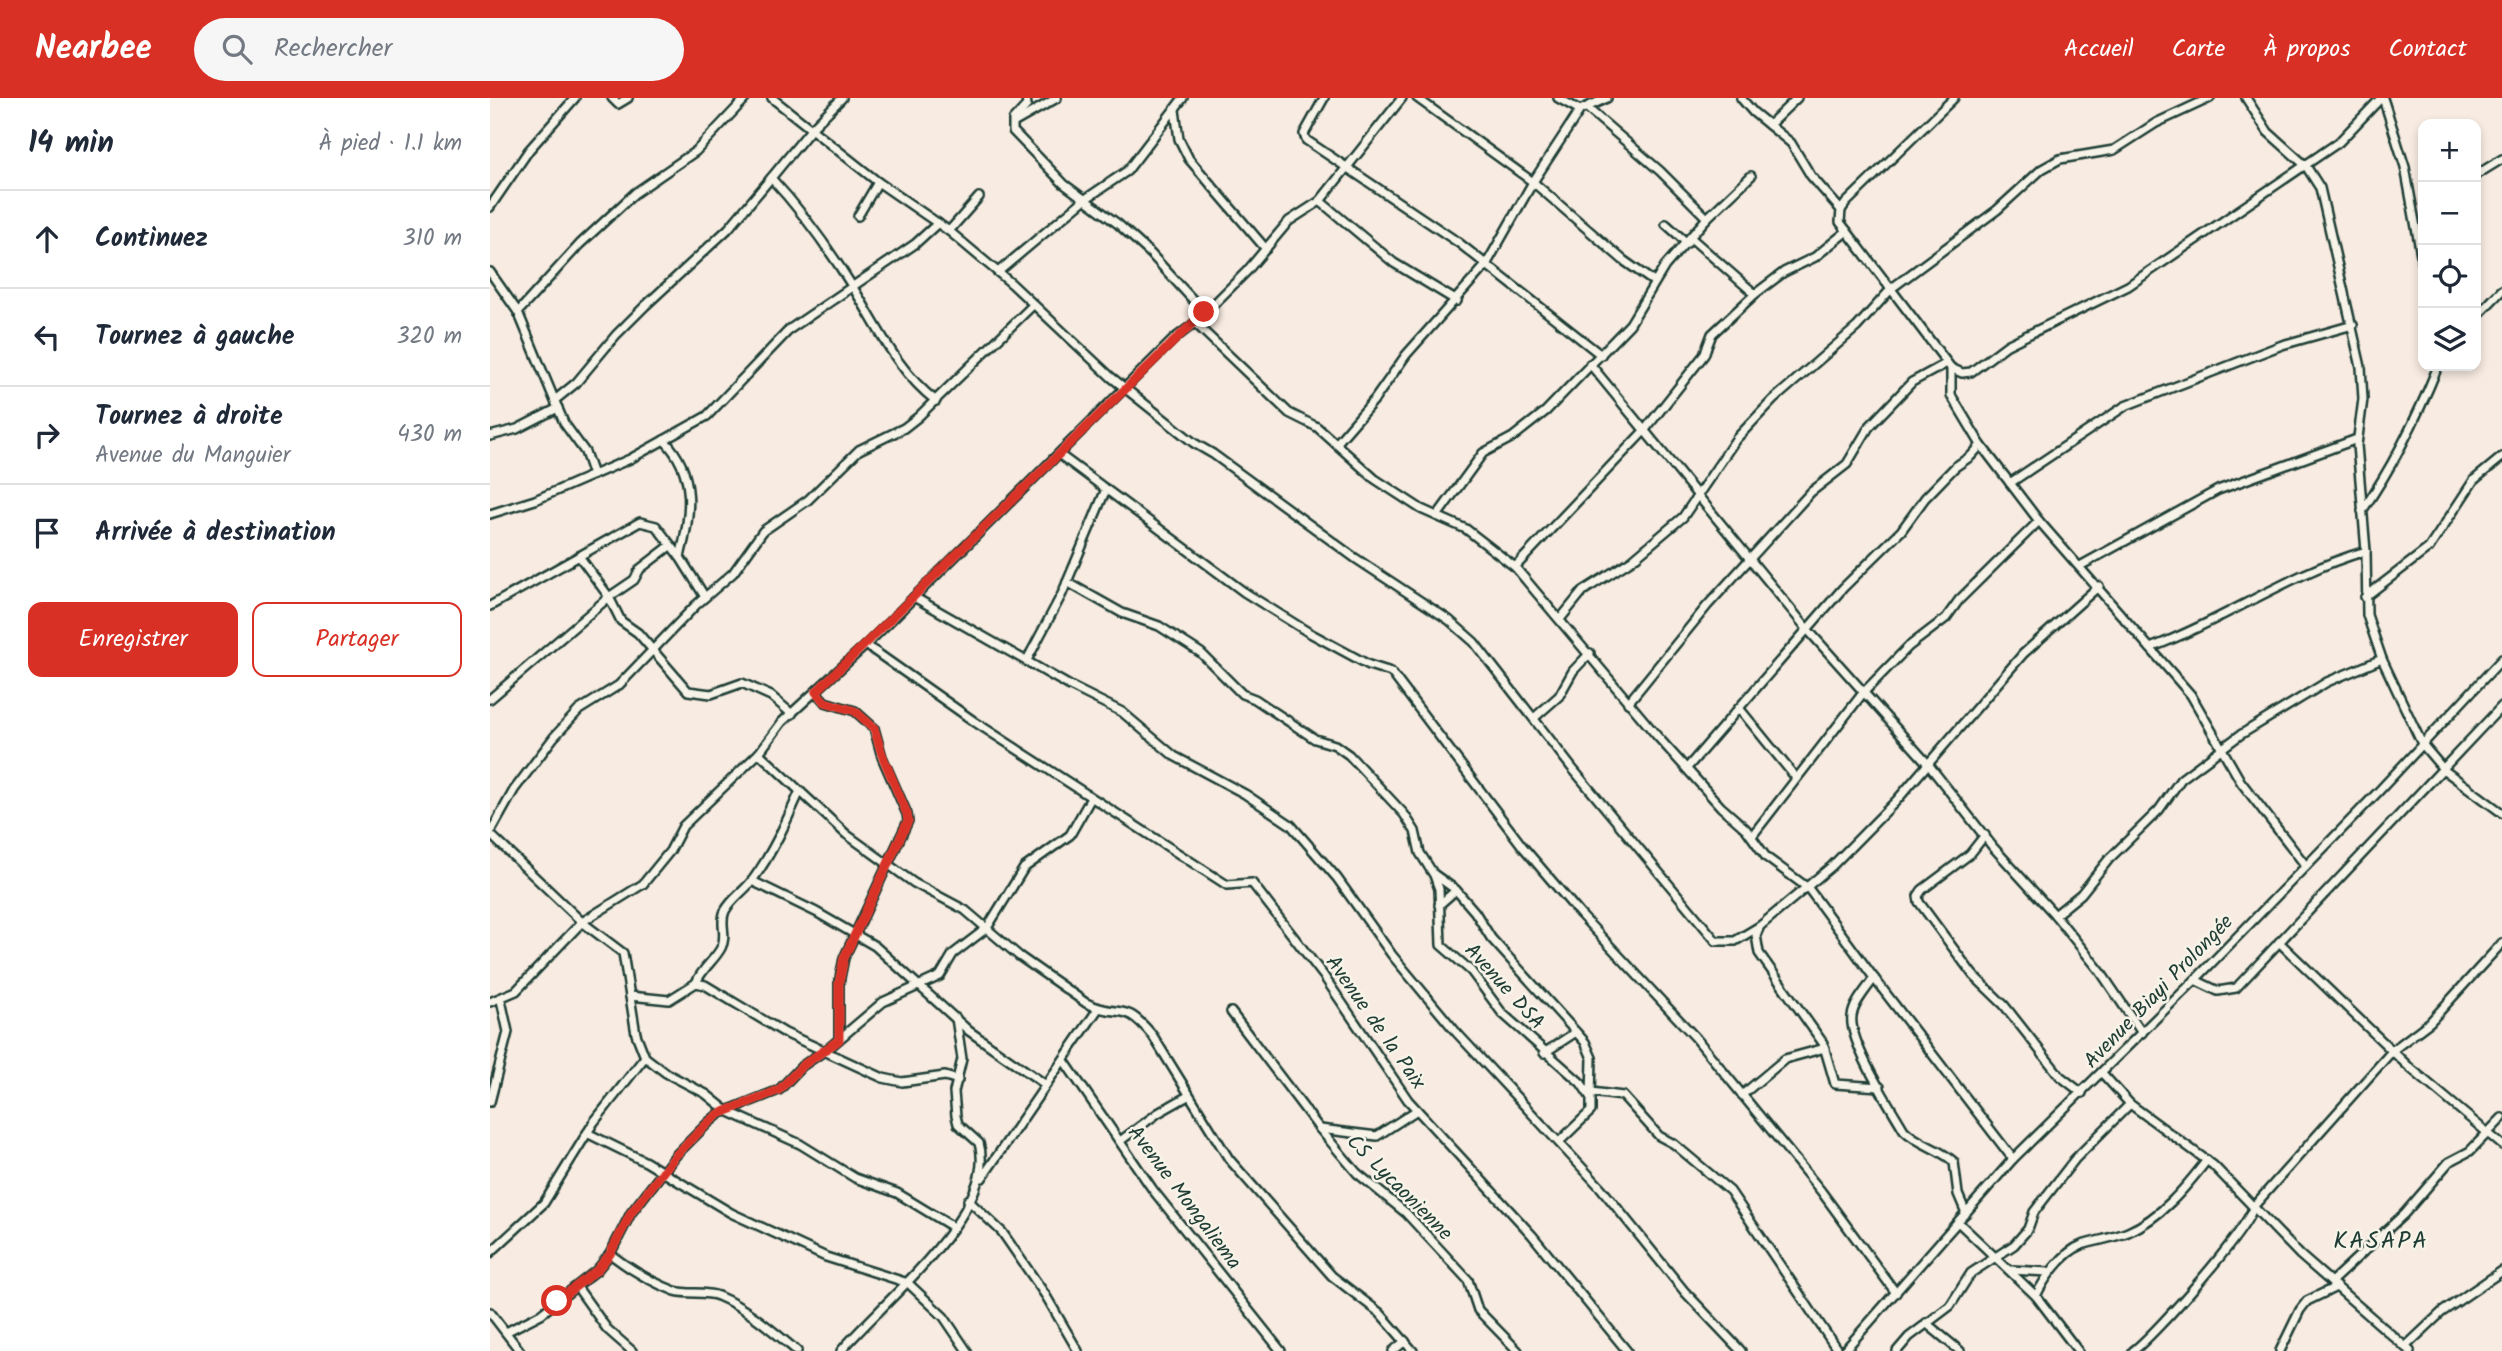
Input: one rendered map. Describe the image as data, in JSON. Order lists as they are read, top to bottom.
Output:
{
  "streets": {
    "street": [
      "Avenue DSA",
      "Avenue Biayi Prolongée",
      "Avenue de la Paix",
      "CS Lycaonienne",
      "Avenue Mongaliema"
    ]
  },
  "districts": ["KASAPA"],
  "page": {
    "header": "Nearbee",
    "search": "Rechercher",
    "nav": [
      "Accueil",
      "Carte",
      "À propos",
      "Contact"
    ],
    "heading": ["14 min", "À pied · 1.1 km"],
    "map_buttons": ["+", "−"],
    "list": [
      ["Continuez", "310 m"],
      ["Tournez à gauche", "320 m"],
      ["Tournez à droite", "Avenue du Manguier", "430 m"],
      "Arrivée à destination"
    ],
    "buttons": ["Enregistrer", "Partager"]
  }
}
